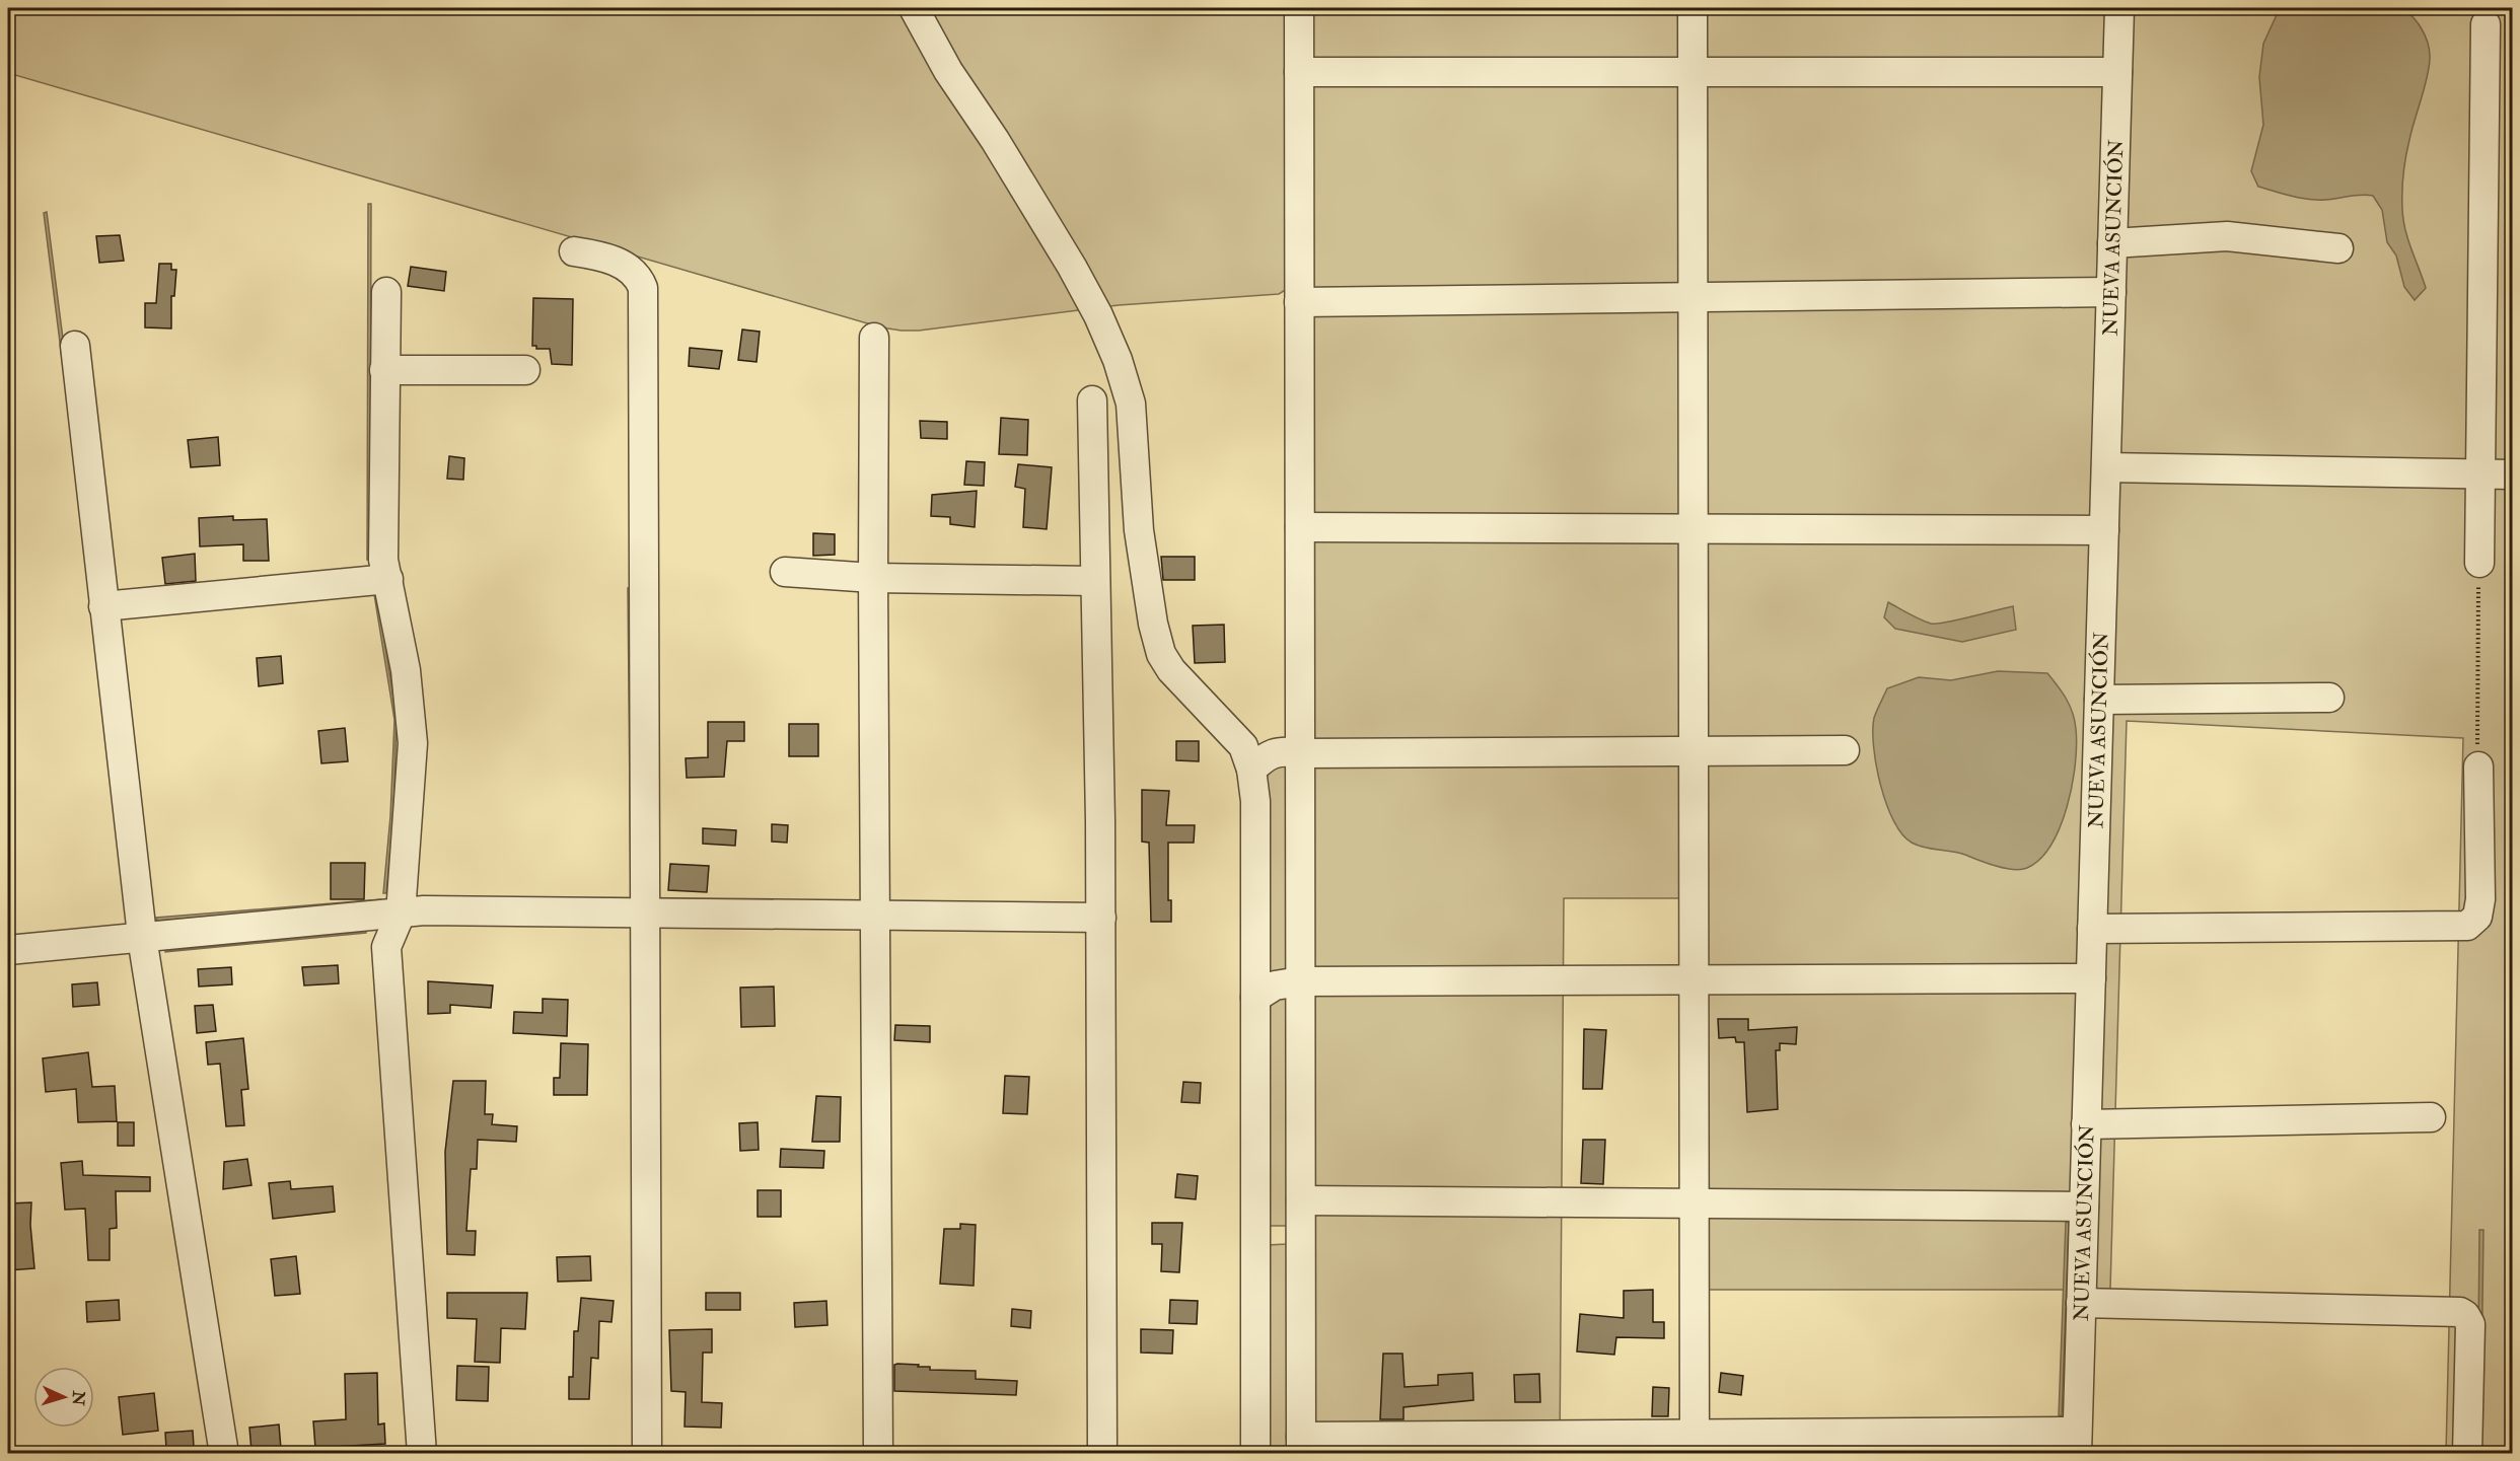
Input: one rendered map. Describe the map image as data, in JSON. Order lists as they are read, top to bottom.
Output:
{
  "streets": {
    "street": ["NUEVA ASUNCIÓN"]
  },
  "north": "right"
}
